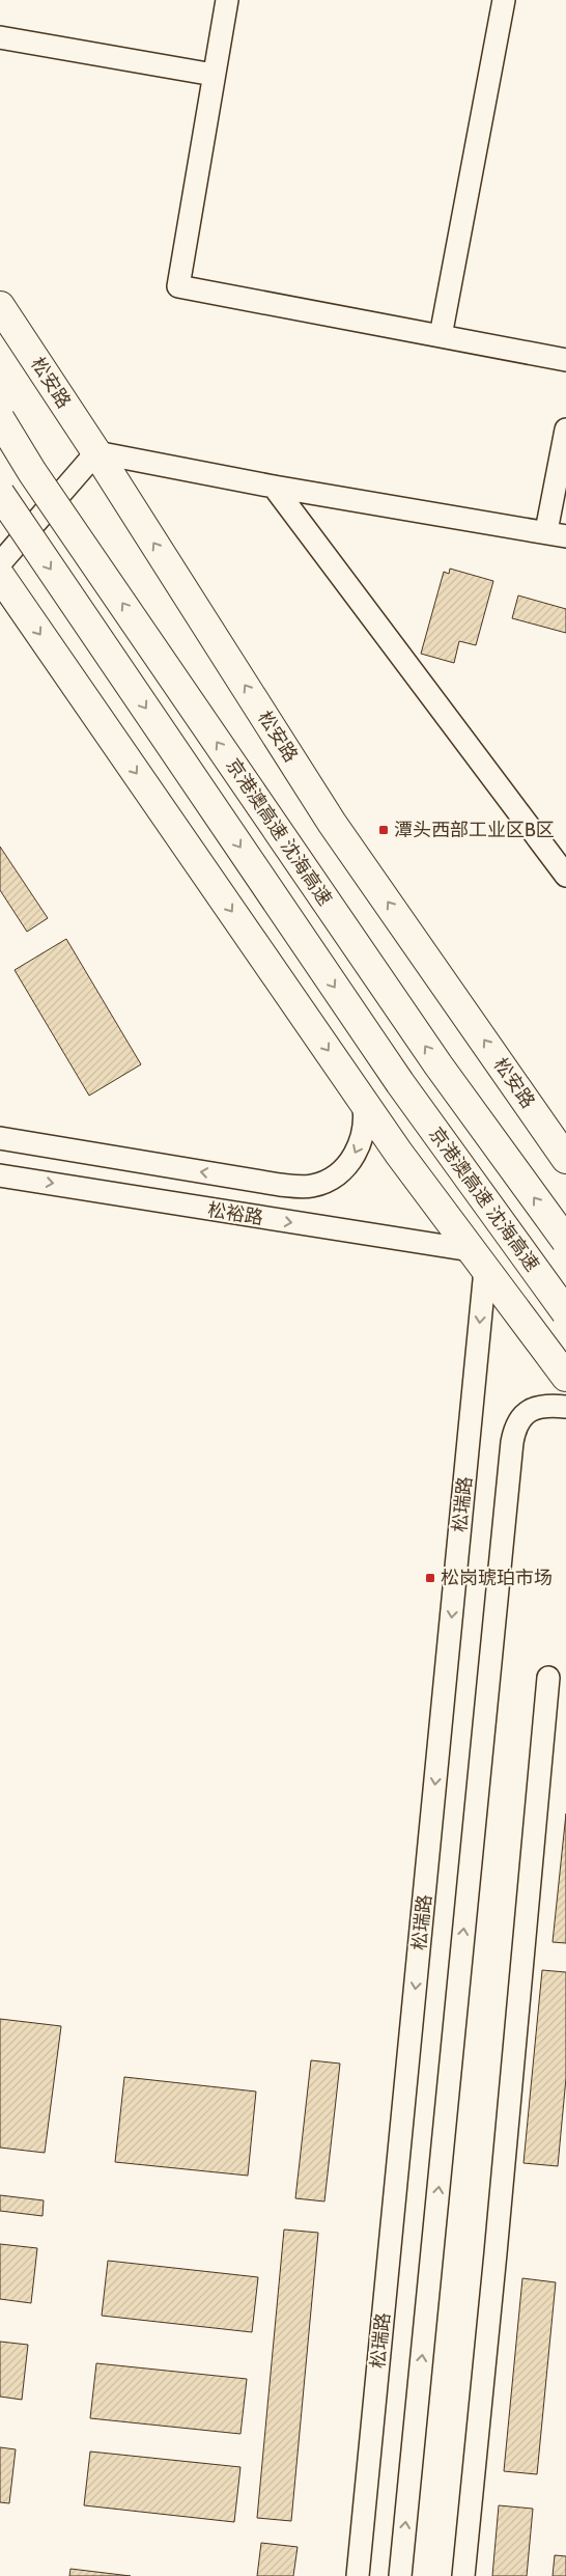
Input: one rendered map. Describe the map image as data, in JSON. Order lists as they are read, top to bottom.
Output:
{
  "streets": {
    "main road": ["松安路", "京港澳高速 沈海高速"],
    "street": ["松裕路", "松瑞路"]
  },
  "crossings": [
    ["松裕路", "松瑞路"]
  ],
  "places": {
    "transit": ["潭头西部工业区B区", "松岗琥珀市场"]
  }
}
